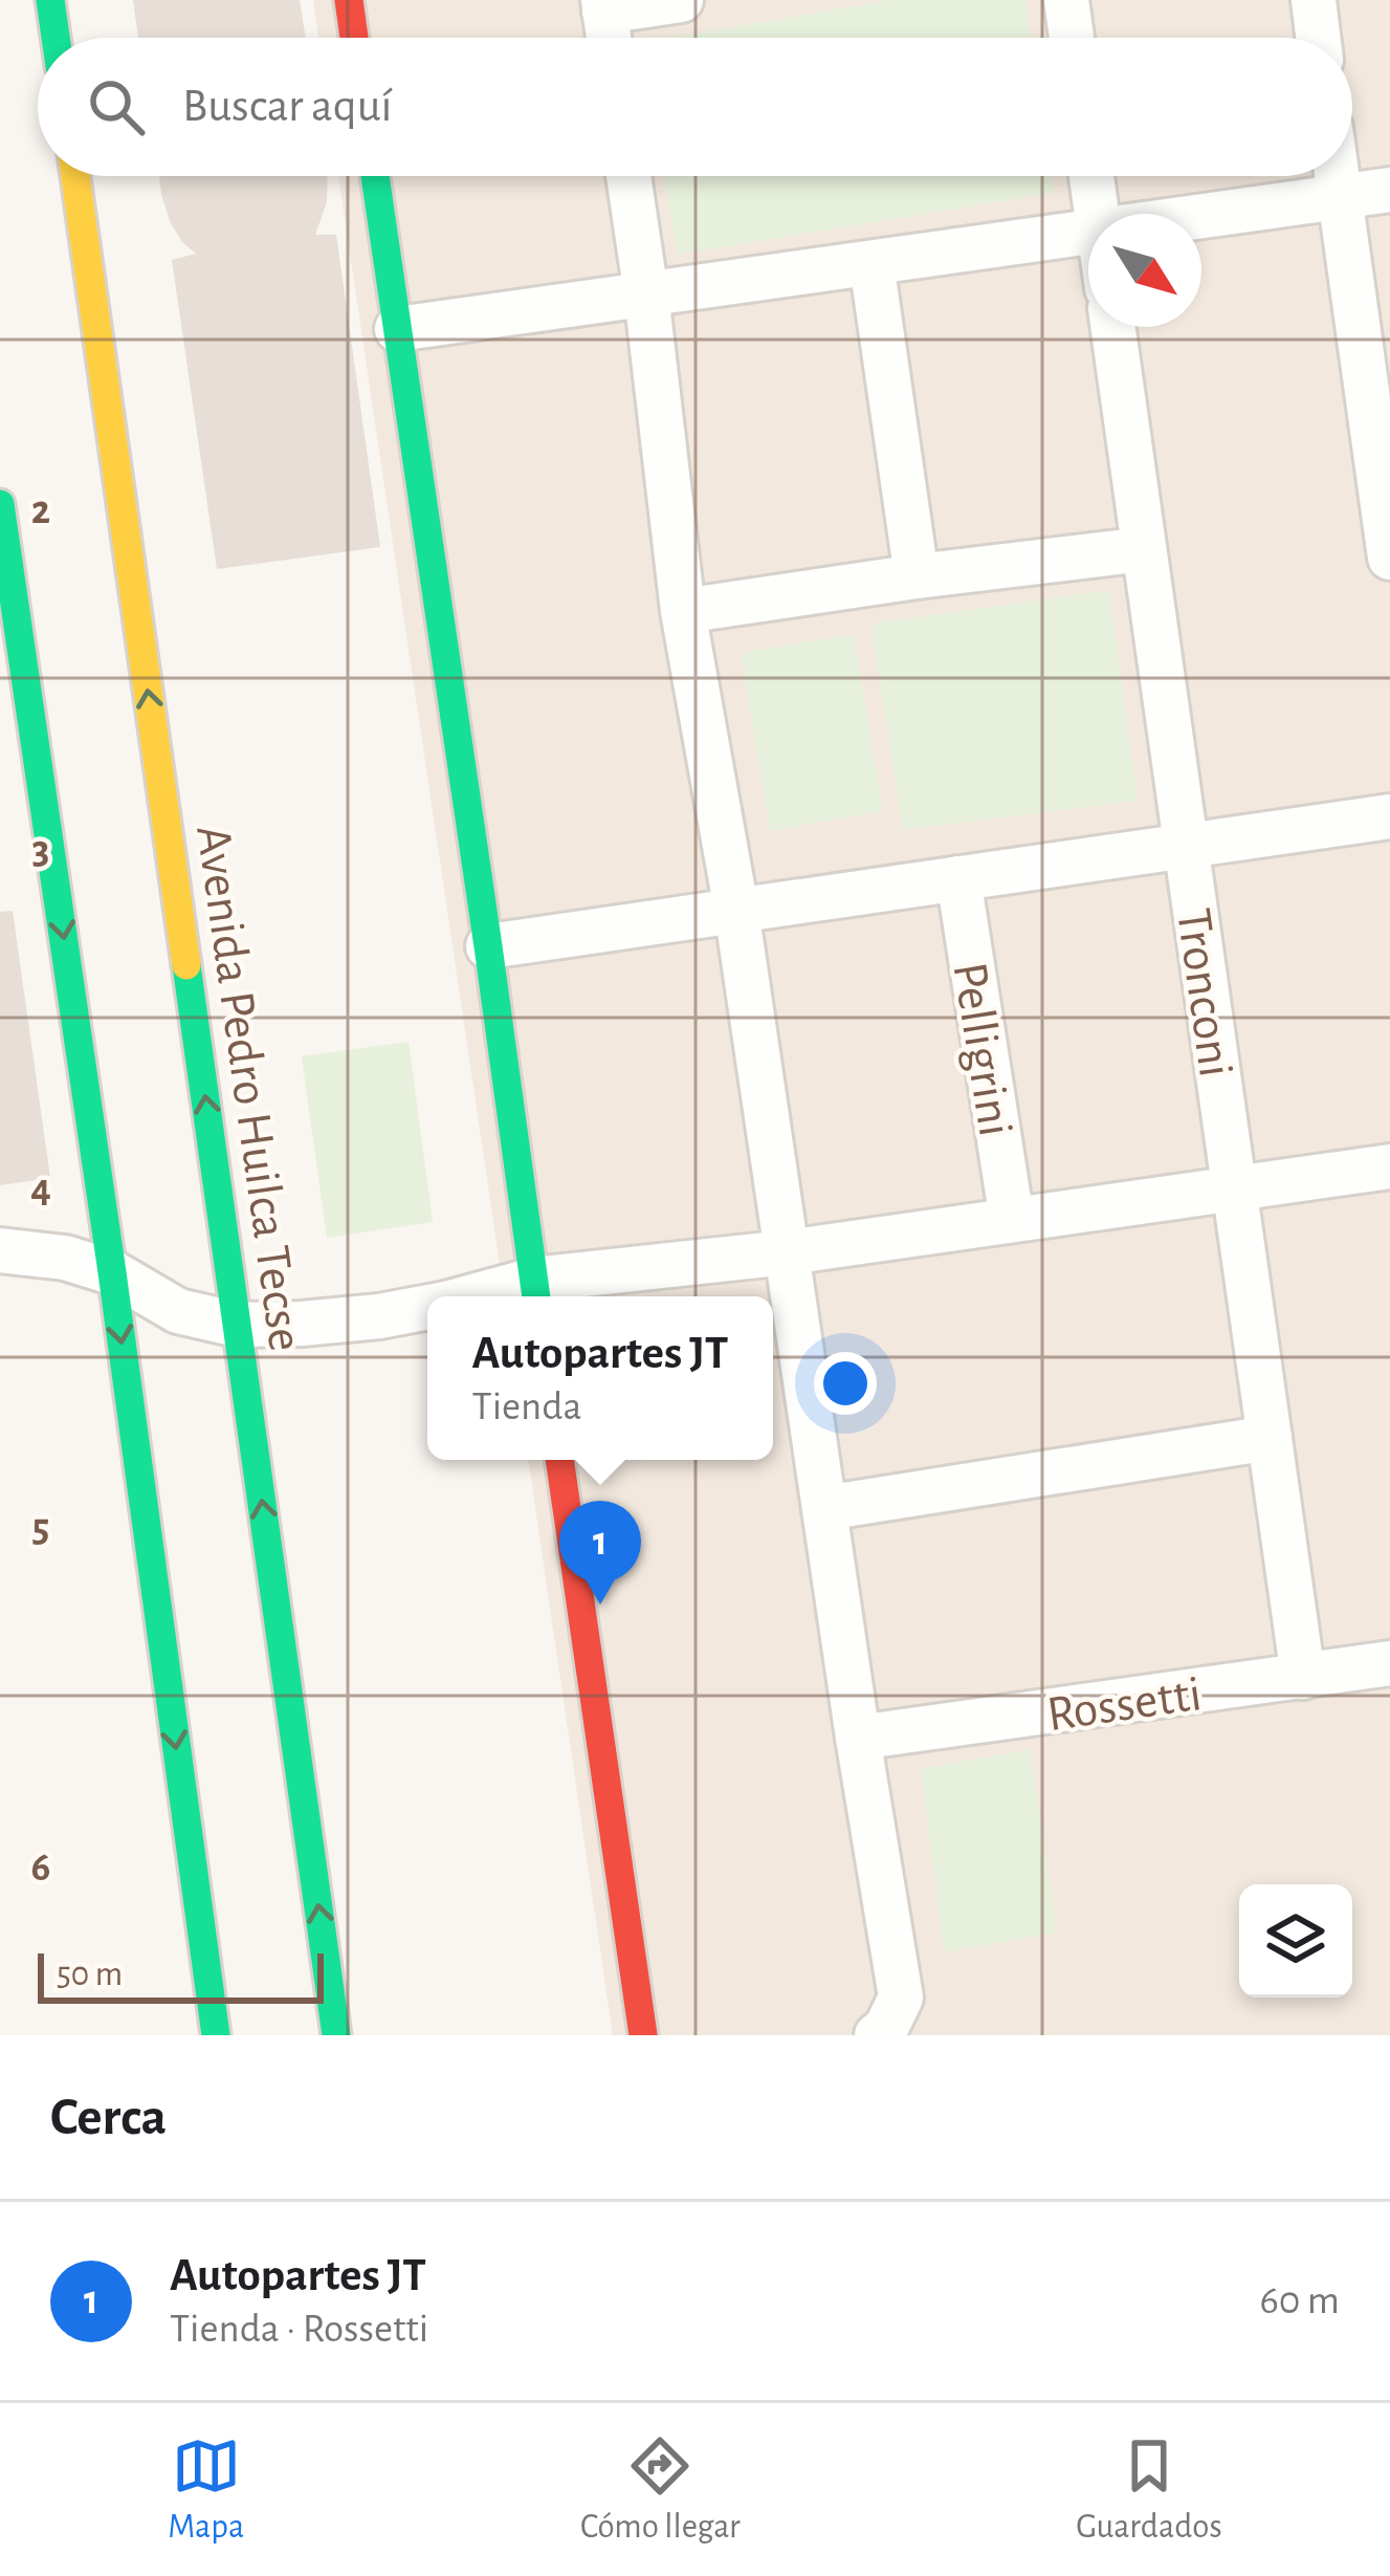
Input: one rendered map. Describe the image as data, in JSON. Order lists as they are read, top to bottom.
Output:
{
  "streets": {
    "main road": ["Avenida Pedro Huilca Tecse"],
    "street": ["Tronconi", "Pelligrini", "Rossetti"]
  },
  "crossings": [
    ["Tronconi", "Rossetti"]
  ],
  "scale_bar": "50 m",
  "north": "bottom right",
  "page": {
    "search": "Buscar aquí",
    "popup": ["Autopartes JT", "Tienda"],
    "pins": "1",
    "scale": "50 m",
    "heading": "Cerca",
    "list": [
      {
        "mark": "1",
        "name": "Autopartes JT",
        "note": "Tienda · Rossetti",
        "value": "60 m"
      }
    ],
    "nav": ["Mapa", "Cómo llegar", "Guardados"]
  },
  "grid": {
    "rows": [
      "2",
      "3",
      "4",
      "5",
      "6"
    ]
  }
}
